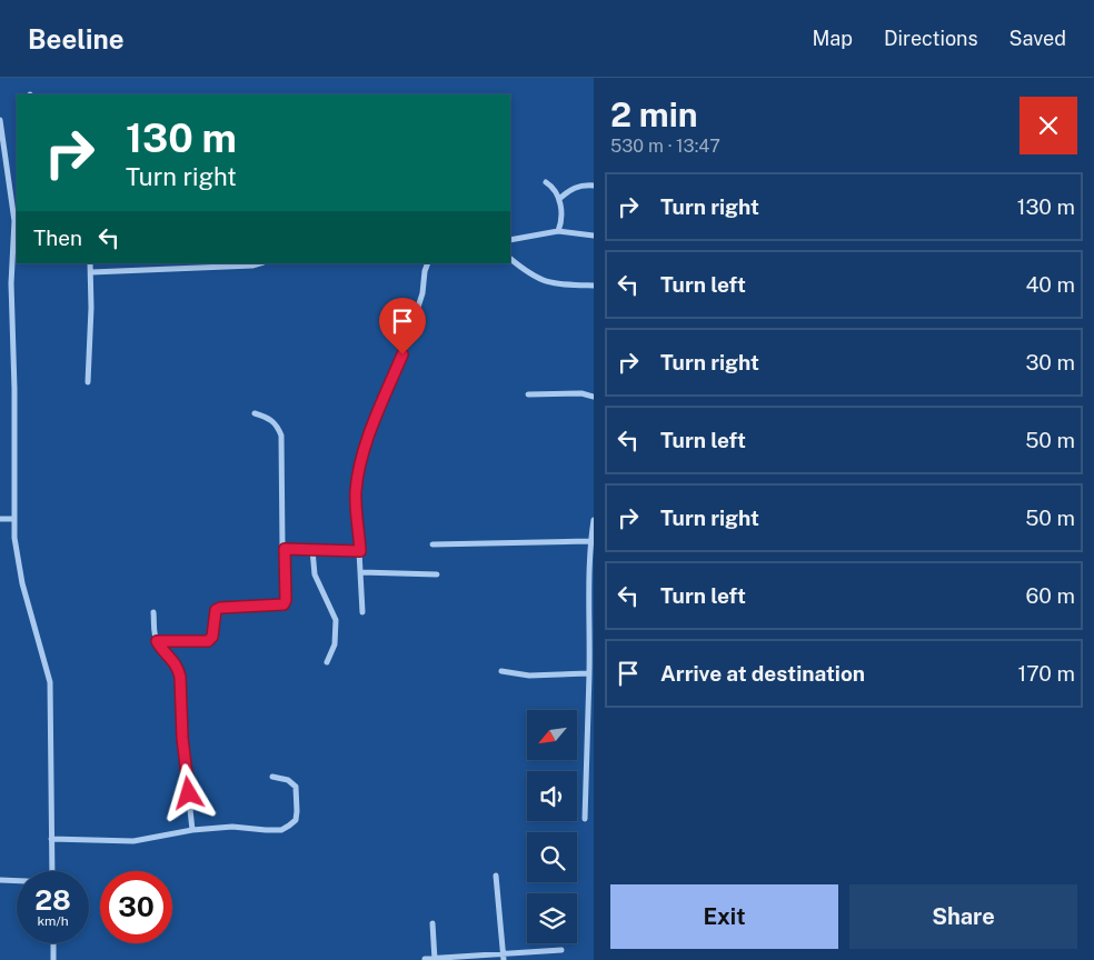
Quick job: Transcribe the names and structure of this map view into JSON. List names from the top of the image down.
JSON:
{
  "north": "bottom left",
  "page": {
    "header": "Beeline",
    "nav": ["Map", "Directions", "Saved"],
    "heading": ["2 min", "530 m · 13:47"],
    "turn": ["130 m", "Turn right"],
    "list": [
      {
        "name": "Turn right",
        "value": "130 m"
      },
      {
        "name": "Turn left",
        "value": "40 m"
      },
      {
        "name": "Turn right",
        "value": "30 m"
      },
      {
        "name": "Turn left",
        "value": "50 m"
      },
      {
        "name": "Turn right",
        "value": "50 m"
      },
      {
        "name": "Turn left",
        "value": "60 m"
      },
      {
        "name": "Arrive at destination",
        "value": "170 m"
      }
    ],
    "then": "Then",
    "speed": "28 km/h",
    "limit": "30",
    "buttons": ["Exit", "Share"]
  }
}
